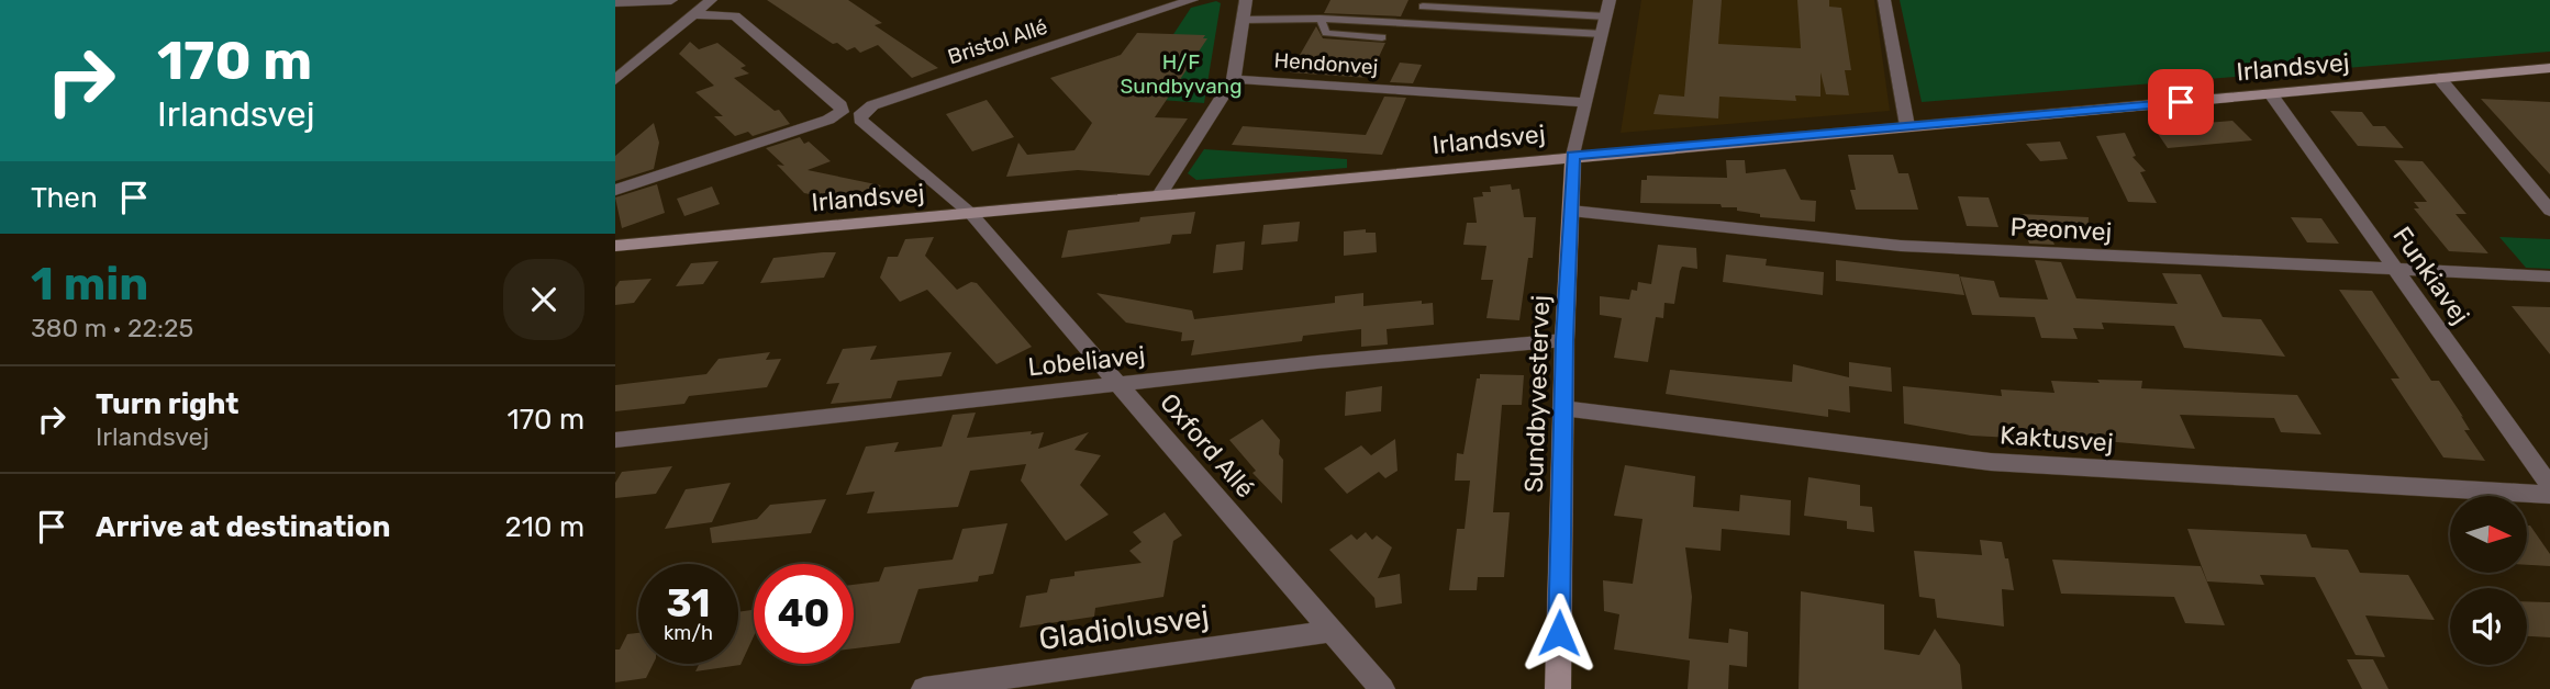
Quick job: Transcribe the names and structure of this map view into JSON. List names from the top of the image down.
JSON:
{
  "streets": {
    "street": [
      "Bristol Allé",
      "Hendonvej",
      "Irlandsvej",
      "Pæonvej",
      "Funkiavej",
      "Lobeliavej",
      "Sundbyvestervej",
      "Kaktusvej",
      "Oxford Allé",
      "Gladiolusvej"
    ]
  },
  "crossings": [
    ["Bristol Allé", "Oxford Allé"],
    ["Hendonvej", "Irlandsvej"],
    ["Hendonvej", "Sundbyvestervej"],
    ["Irlandsvej", "Funkiavej"],
    ["Irlandsvej", "Sundbyvestervej"],
    ["Irlandsvej", "Oxford Allé"],
    ["Pæonvej", "Funkiavej"],
    ["Pæonvej", "Sundbyvestervej"],
    ["Lobeliavej", "Sundbyvestervej"],
    ["Lobeliavej", "Oxford Allé"],
    ["Sundbyvestervej", "Kaktusvej"],
    ["Oxford Allé", "Gladiolusvej"]
  ],
  "parks": ["H/F Sundbyvang"],
  "north": "right",
  "page": {
    "turn": ["170 m", "Irlandsvej"],
    "then": "Then",
    "heading": ["1 min", "380 m · 22:25"],
    "list": [
      {
        "name": "Turn right",
        "note": "Irlandsvej",
        "value": "170 m"
      },
      {
        "name": "Arrive at destination",
        "value": "210 m"
      }
    ],
    "speed": "31 km/h",
    "limit": "40"
  }
}
